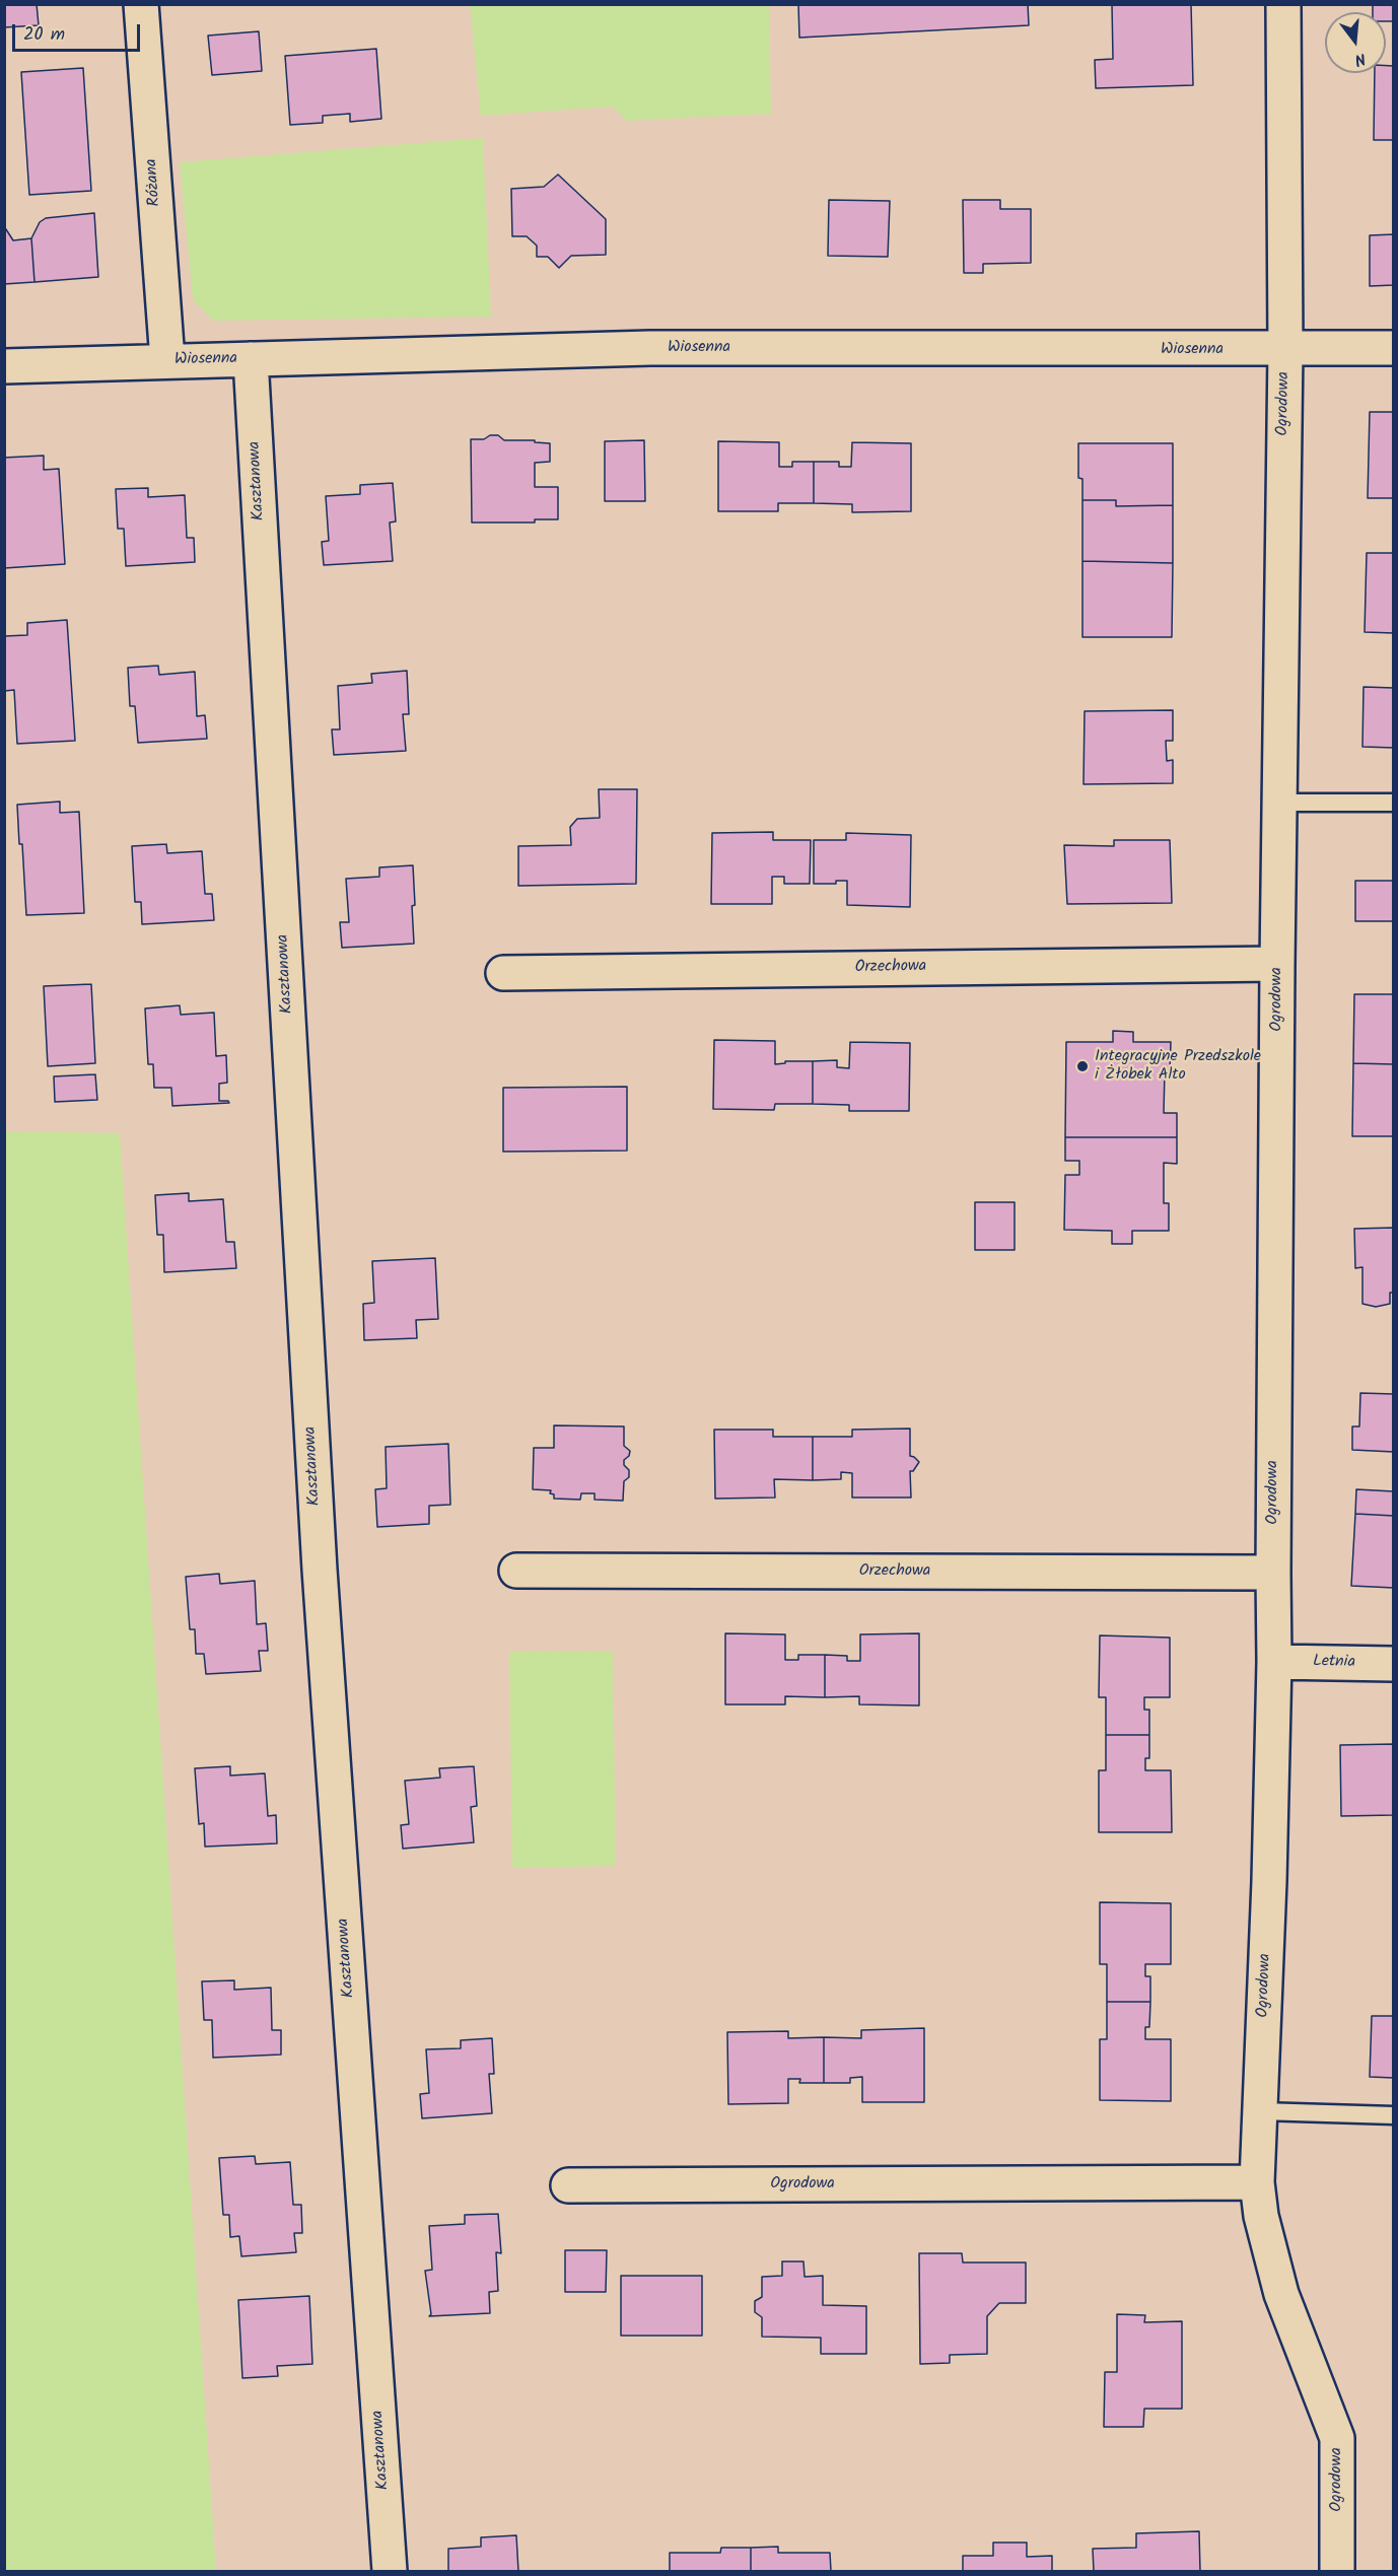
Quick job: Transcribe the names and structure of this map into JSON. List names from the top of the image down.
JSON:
{
  "streets": {
    "street": [
      "Różana",
      "Wiosenna",
      "Ogrodowa",
      "Kasztanowa",
      "Orzechowa",
      "Letnia"
    ]
  },
  "crossings": [
    ["Różana", "Wiosenna"],
    ["Wiosenna", "Ogrodowa"],
    ["Wiosenna", "Kasztanowa"],
    ["Ogrodowa", "Orzechowa"],
    ["Ogrodowa", "Letnia"]
  ],
  "places": ["Integracyjne Przedszkole i Żłobek Alto"],
  "scale_bar": "20 m",
  "north": "bottom"
}
